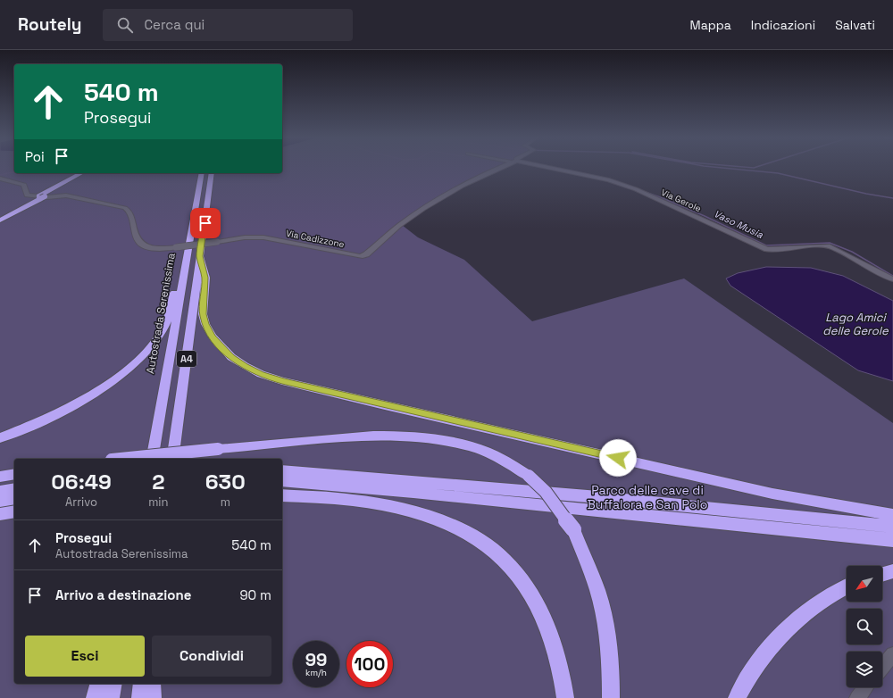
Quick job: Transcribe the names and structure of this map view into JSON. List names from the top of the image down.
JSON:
{
  "streets": {
    "highway": ["Autostrada Serenissima", "A4"],
    "street": ["Via Gerole", "Via Cadizzone"]
  },
  "water": ["Vaso Musia", "Lago Amici delle Gerole"],
  "parks": ["Parco delle cave di Buffalora e San Polo"],
  "north": "bottom left",
  "page": {
    "header": "Routely",
    "search": "Cerca qui",
    "nav": ["Mappa", "Indicazioni", "Salvati"],
    "turn": ["540 m", "Prosegui"],
    "then": "Poi",
    "eta": [
      "06:49",
      "Arrivo",
      "2",
      "min",
      "630",
      "m"
    ],
    "list": [
      {
        "name": "Prosegui",
        "note": "Autostrada Serenissima",
        "value": "540 m"
      },
      {
        "name": "Arrivo a destinazione",
        "value": "90 m"
      }
    ],
    "buttons": ["Esci", "Condividi"],
    "speed": "99 km/h",
    "limit": "100"
  }
}
